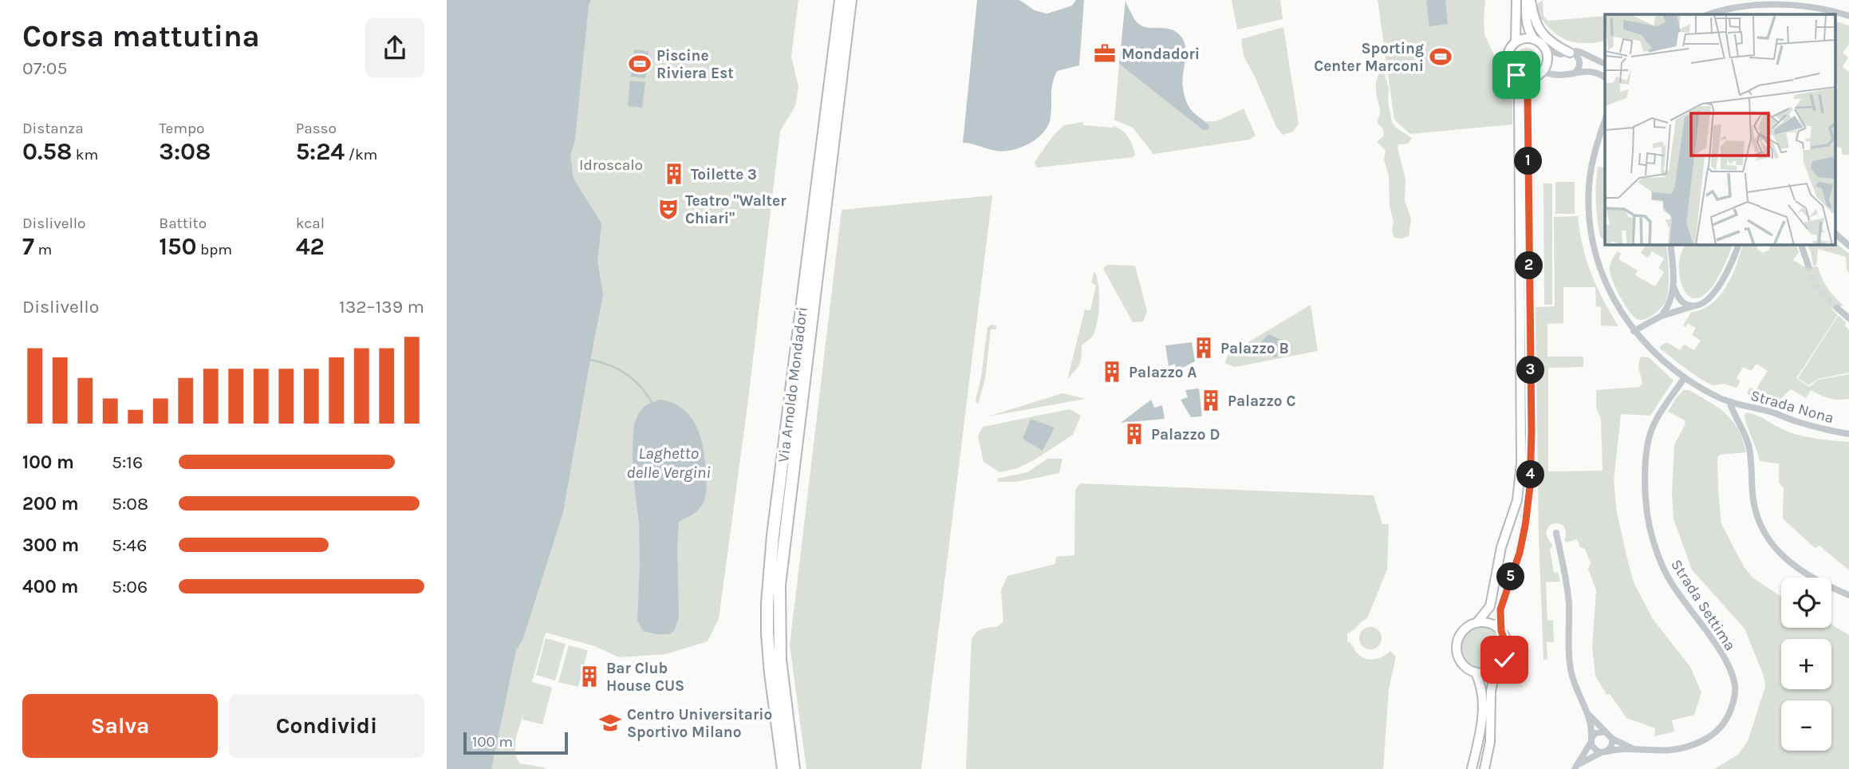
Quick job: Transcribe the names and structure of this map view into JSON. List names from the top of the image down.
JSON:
{
  "streets": {
    "highway": ["Via Arnoldo Mondadori"],
    "street": ["Strada Nona", "Strada Settima"]
  },
  "crossings": [
    ["Strada Nona", "Strada Settima"]
  ],
  "water": ["Laghetto delle Vergini"],
  "parks": ["Idroscalo"],
  "places": {
    "office": ["Mondadori"],
    "sports": ["Sporting Center Marconi", "Piscine Riviera Est"],
    "building": [
      "Toilette 3",
      "Palazzo B",
      "Palazzo A",
      "Palazzo C",
      "Palazzo D",
      "Bar Club House CUS"
    ],
    "theatre": ["Teatro \"Walter Chiari\""],
    "school or university": ["Centro Universitario Sportivo Milano"]
  },
  "scale_bar": "100 m",
  "page": {
    "heading": ["Corsa mattutina", "07:05"],
    "stats": [
      ["Distanza", "0.58 km"],
      ["Tempo", "3:08"],
      ["Passo", "5:24 /km"],
      ["Dislivello", "7 m"],
      ["Battito", "150 bpm"],
      ["kcal", "42"]
    ],
    "pins": [
      "1",
      "2",
      "3",
      "4",
      "5"
    ],
    "chart": ["Dislivello", "132–139 m"],
    "list": [
      {
        "name": "100 m",
        "note": "5:16"
      },
      {
        "name": "200 m",
        "note": "5:08"
      },
      {
        "name": "300 m",
        "note": "5:46"
      },
      {
        "name": "400 m",
        "note": "5:06"
      }
    ],
    "map_buttons": ["+", "−"],
    "buttons": ["Salva", "Condividi"],
    "scale": "100 m"
  }
}
